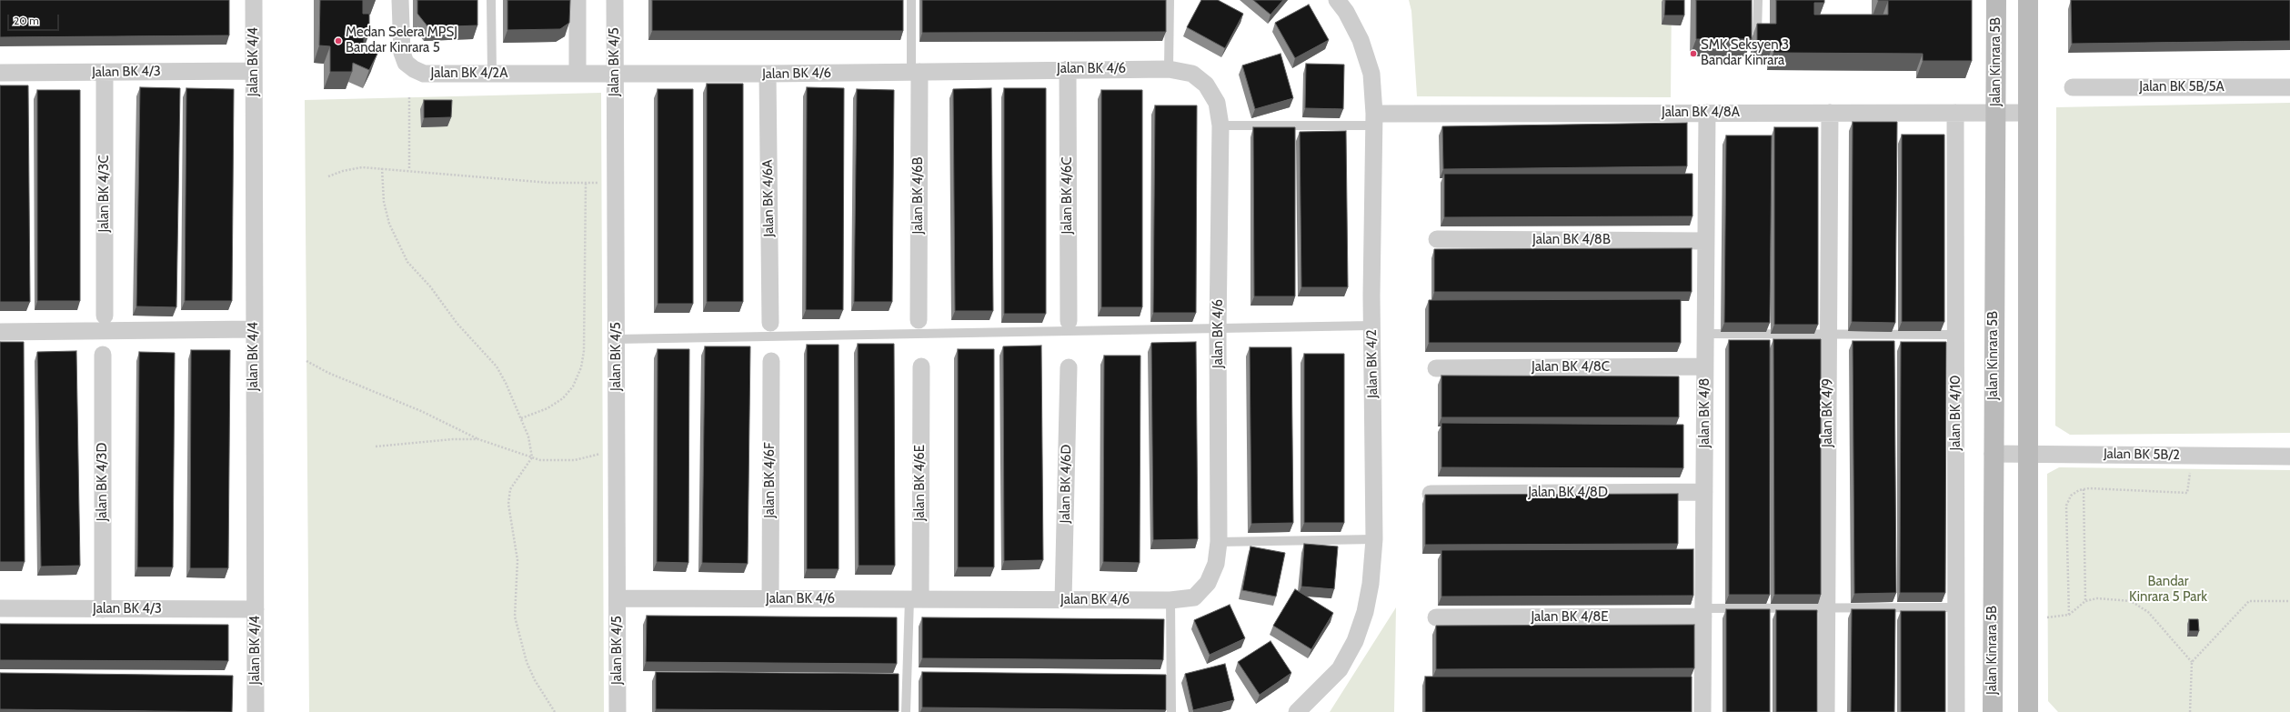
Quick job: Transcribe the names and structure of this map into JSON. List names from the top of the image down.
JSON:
{
  "streets": {
    "street": [
      "Jalan BK 4/4",
      "Jalan BK 4/5",
      "Jalan Kinrara 5B",
      "Jalan BK 4/6",
      "Jalan BK 4/3",
      "Jalan BK 4/2A",
      "Jalan BK 5B/5A",
      "Jalan BK 4/8A",
      "Jalan BK 4/3C",
      "Jalan BK 4/6B",
      "Jalan BK 4/6C",
      "Jalan BK 4/6A",
      "Jalan BK 4/8B",
      "Jalan BK 4/2",
      "Jalan BK 4/8C",
      "Jalan BK 4/8",
      "Jalan BK 4/9",
      "Jalan BK 4/10",
      "Jalan BK 5B/2",
      "Jalan BK 4/6F",
      "Jalan BK 4/3D",
      "Jalan BK 4/6E",
      "Jalan BK 4/6D",
      "Jalan BK 4/8D",
      "Jalan BK 4/8E"
    ]
  },
  "crossings": [
    ["Jalan BK 4/4", "Jalan BK 4/3"],
    ["Jalan BK 4/5", "Jalan BK 4/6"],
    ["Jalan BK 4/5", "Jalan BK 4/2A"],
    ["Jalan Kinrara 5B", "Jalan BK 4/8A"],
    ["Jalan Kinrara 5B", "Jalan BK 5B/2"],
    ["Jalan BK 4/6", "Jalan BK 4/2A"],
    ["Jalan BK 4/6", "Jalan BK 4/6B"],
    ["Jalan BK 4/6", "Jalan BK 4/6C"],
    ["Jalan BK 4/6", "Jalan BK 4/6A"],
    ["Jalan BK 4/6", "Jalan BK 4/6F"],
    ["Jalan BK 4/6", "Jalan BK 4/6E"],
    ["Jalan BK 4/6", "Jalan BK 4/6D"],
    ["Jalan BK 4/3", "Jalan BK 4/3C"],
    ["Jalan BK 4/3", "Jalan BK 4/3D"],
    ["Jalan BK 4/8A", "Jalan BK 4/2"],
    ["Jalan BK 4/8A", "Jalan BK 4/8"],
    ["Jalan BK 4/8A", "Jalan BK 4/9"],
    ["Jalan BK 4/8A", "Jalan BK 4/10"],
    ["Jalan BK 4/8B", "Jalan BK 4/8"],
    ["Jalan BK 4/8C", "Jalan BK 4/8"],
    ["Jalan BK 4/8", "Jalan BK 4/8D"],
    ["Jalan BK 4/8", "Jalan BK 4/8E"]
  ],
  "parks": ["Bandar Kinrara 5 Park"],
  "places": ["Medan Selera MPSJ Bandar Kinrara 5", "SMK Seksyen 3 Bandar Kinrara"],
  "scale_bar": "20 m"
}
